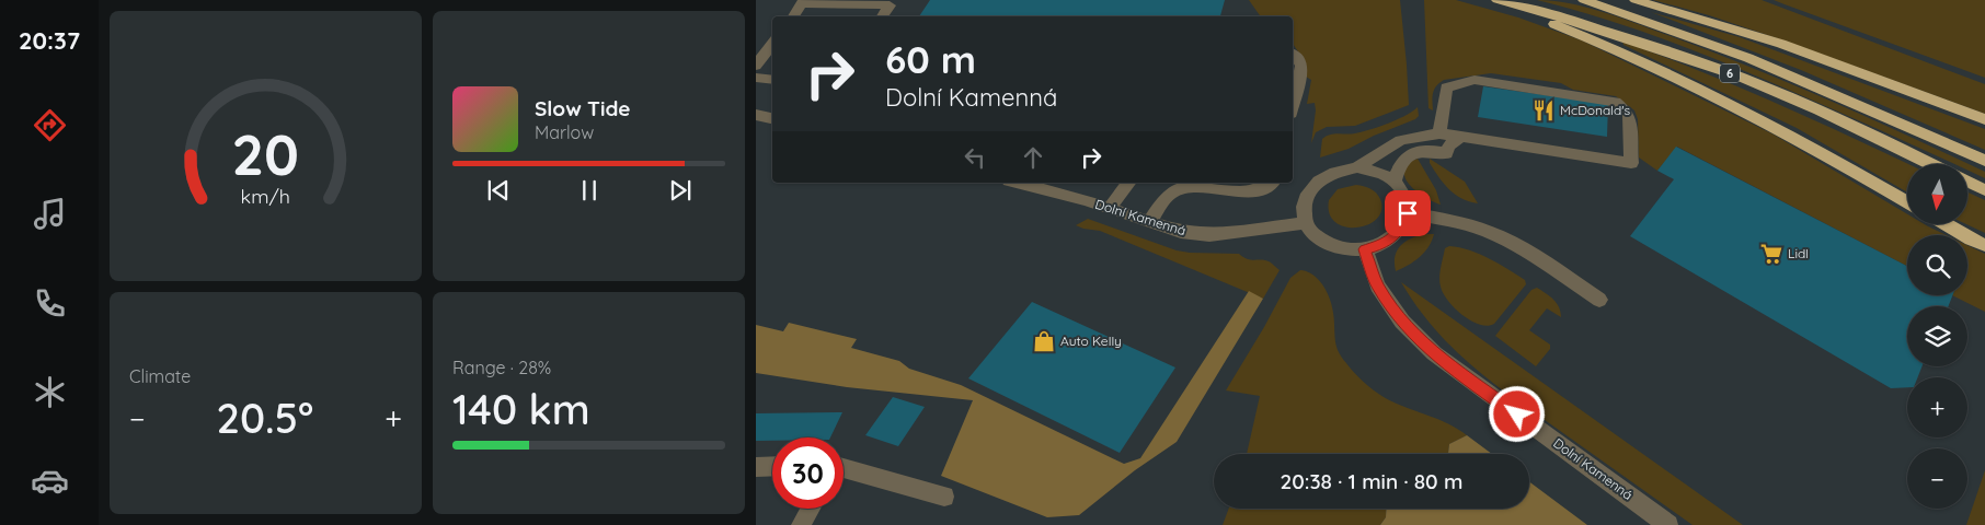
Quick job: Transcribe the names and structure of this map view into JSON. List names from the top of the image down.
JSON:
{
  "streets": {
    "highway": ["6"],
    "street": ["Dolní Kamenná"]
  },
  "places": {
    "restaurant": ["McDonald's"],
    "supermarket": ["Lidl"],
    "shop": ["Auto Kelly"]
  },
  "north": "bottom",
  "page": {
    "tabs": "20:37",
    "turn": ["60 m", "Dolní Kamenná"],
    "song": ["Slow Tide", "Marlow"],
    "map_buttons": ["+", "−"],
    "tile": [
      "Climate",
      ["Range · 28%", "140 km"]
    ],
    "heat": ["−", "20.5°", "+"],
    "limit": "30",
    "trip": "20:38 · 1 min · 80 m",
    "gauge": ["20", "km/h"]
  }
}
